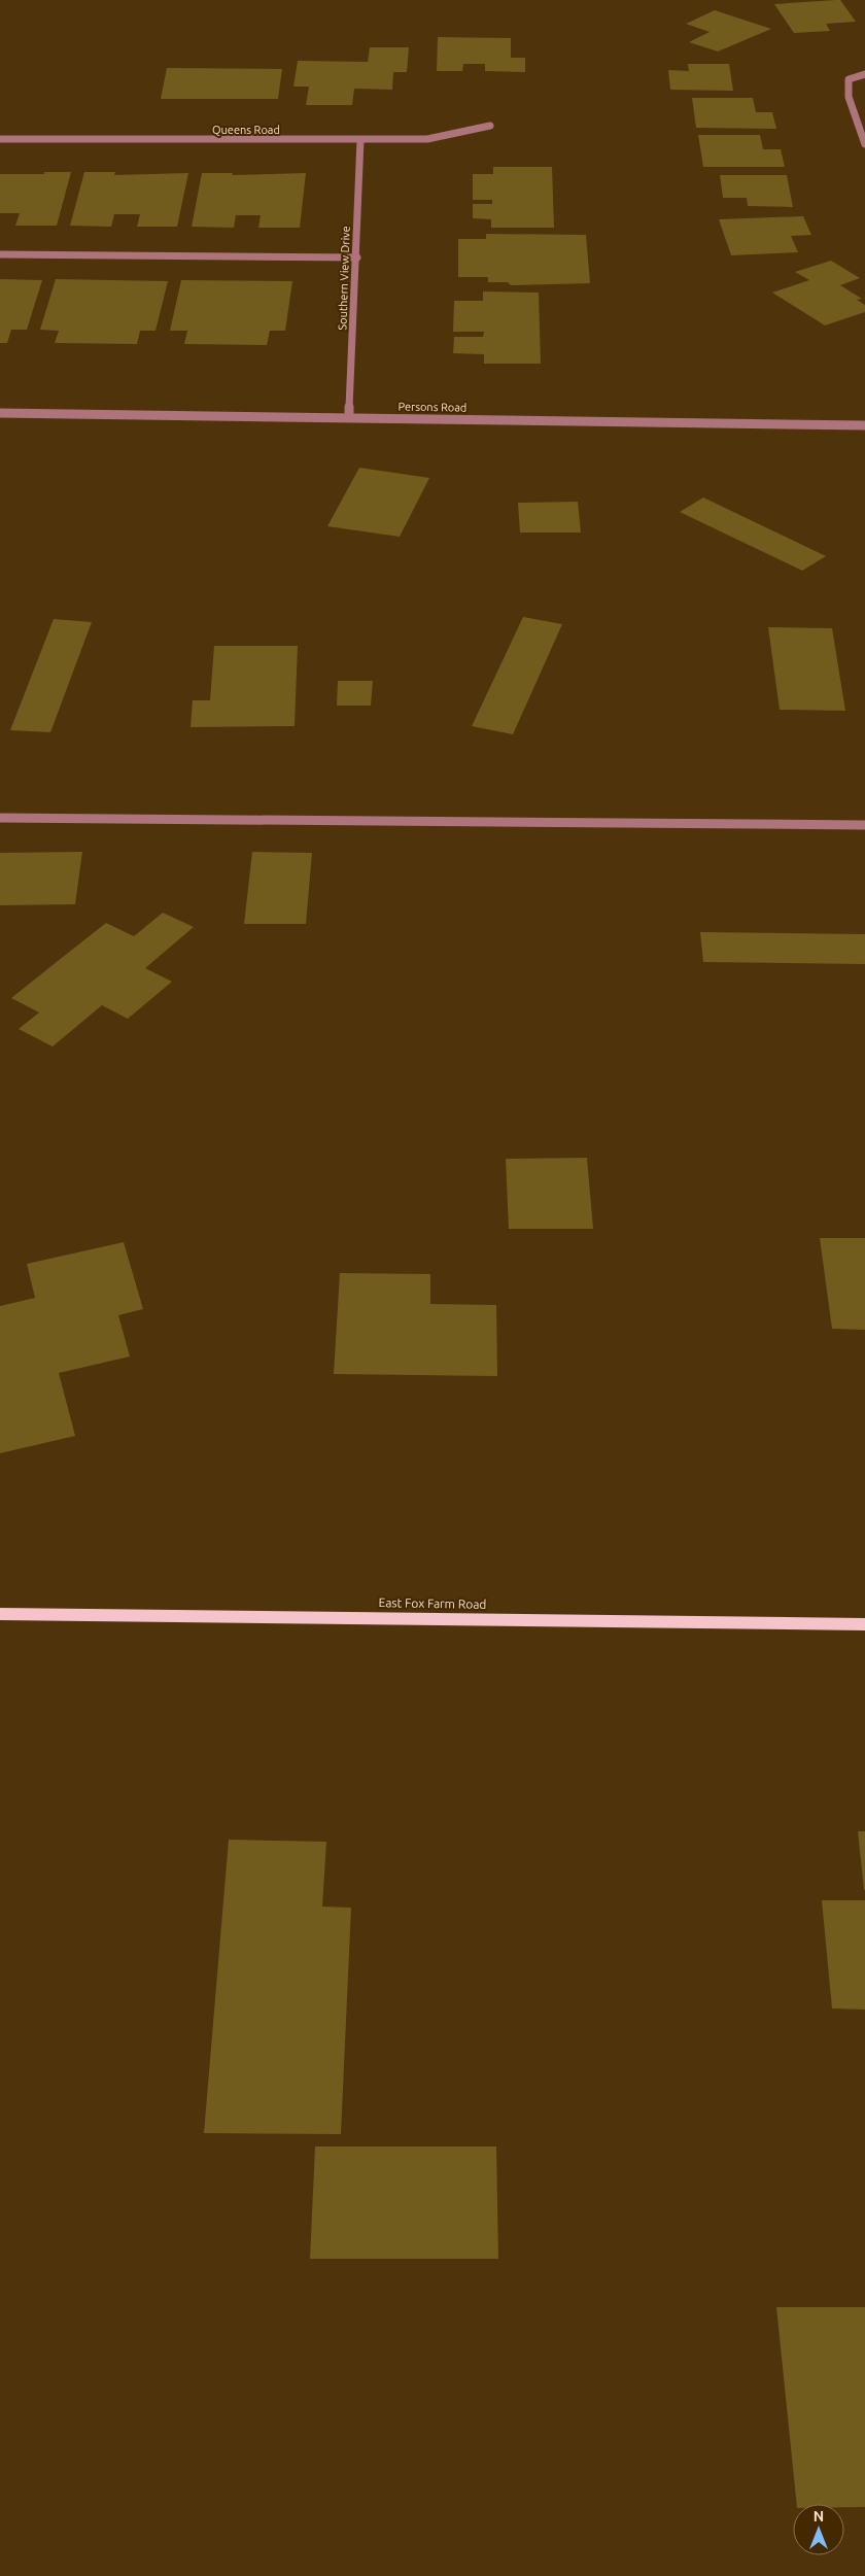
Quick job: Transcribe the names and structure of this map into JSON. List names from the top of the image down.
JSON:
{
  "streets": {
    "main road": ["East Fox Farm Road"],
    "street": ["Queens Road", "Southern View Drive", "Persons Road"]
  },
  "crossings": [
    ["Queens Road", "Southern View Drive"],
    ["Southern View Drive", "Persons Road"]
  ],
  "north": "top"
}
